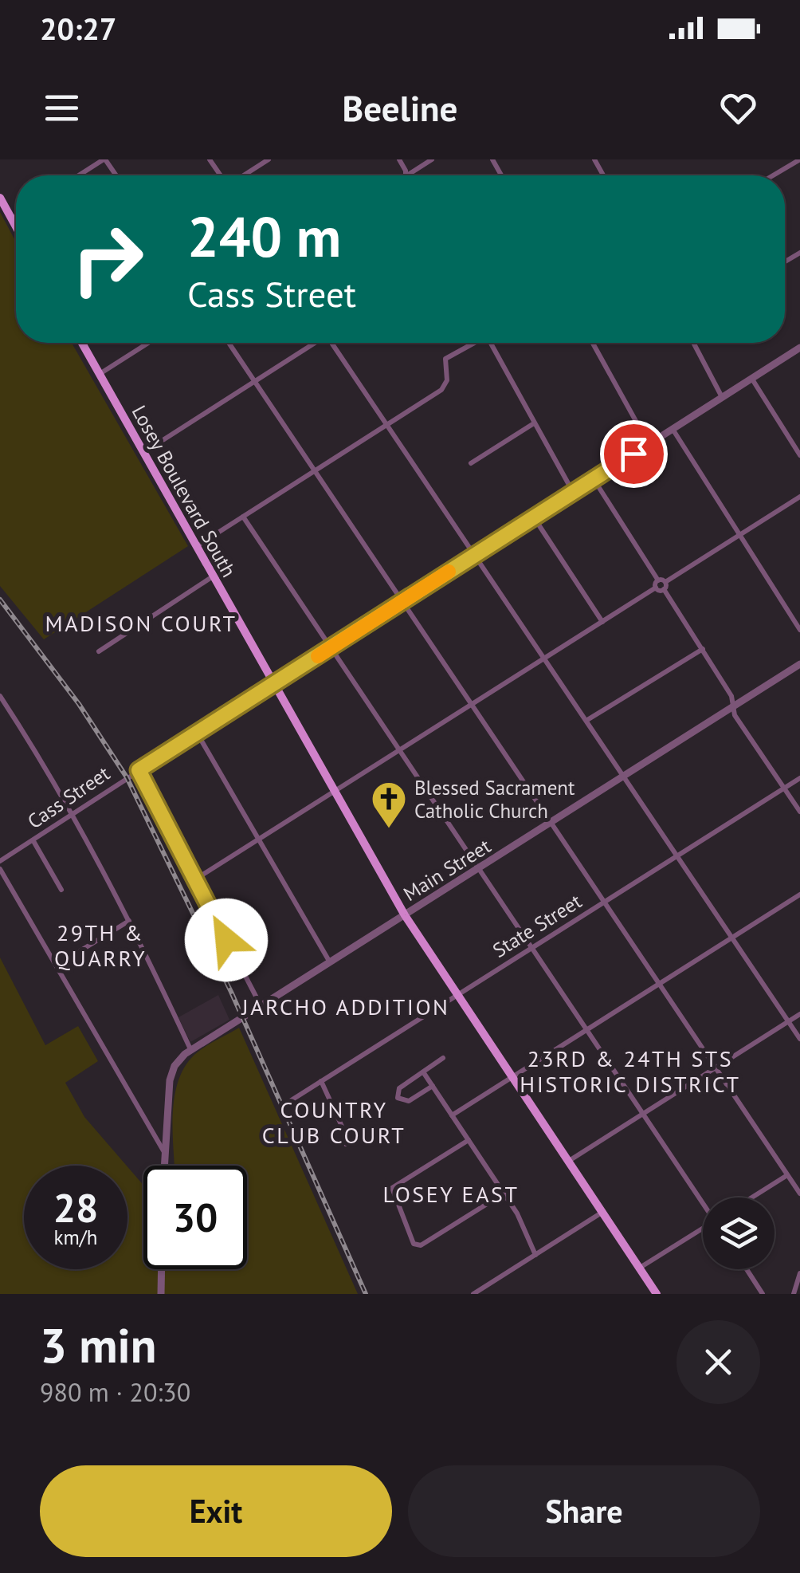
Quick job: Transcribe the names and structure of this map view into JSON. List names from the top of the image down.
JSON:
{
  "streets": {
    "main road": ["Losey Boulevard South"],
    "street": ["Cass Street", "Main Street", "State Street"]
  },
  "crossings": [
    ["Losey Boulevard South", "Cass Street"],
    ["Losey Boulevard South", "Main Street"],
    ["Losey Boulevard South", "State Street"]
  ],
  "districts": [
    "MADISON COURT",
    "29TH & QUARRY",
    "JARCHO ADDITION",
    "23RD & 24TH STS HISTORIC DISTRICT",
    "COUNTRY CLUB COURT",
    "LOSEY EAST"
  ],
  "places": {
    "church": ["Blessed Sacrament Catholic Church"]
  },
  "page": {
    "status": "20:27",
    "header": "Beeline",
    "turn": ["240 m", "Cass Street"],
    "speed": "28 km/h",
    "limit": "30",
    "heading": ["3 min", "980 m · 20:30"],
    "buttons": ["Exit", "Share"]
  }
}
